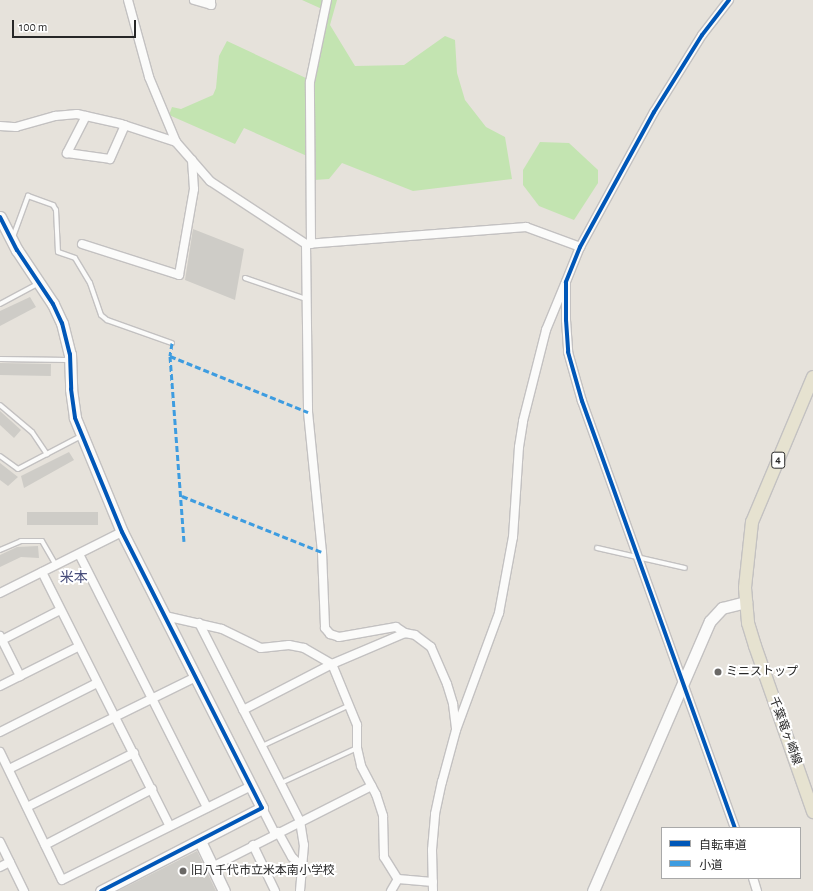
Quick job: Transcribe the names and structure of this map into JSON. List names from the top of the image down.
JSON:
{
  "streets": {
    "main road": ["4", "千葉竜ヶ崎線"]
  },
  "districts": ["米本"],
  "places": ["ミニストップ", "旧八千代市立米本南小学校"],
  "legend": ["自転車道", "小道"],
  "scale_bar": "100 m"
}
